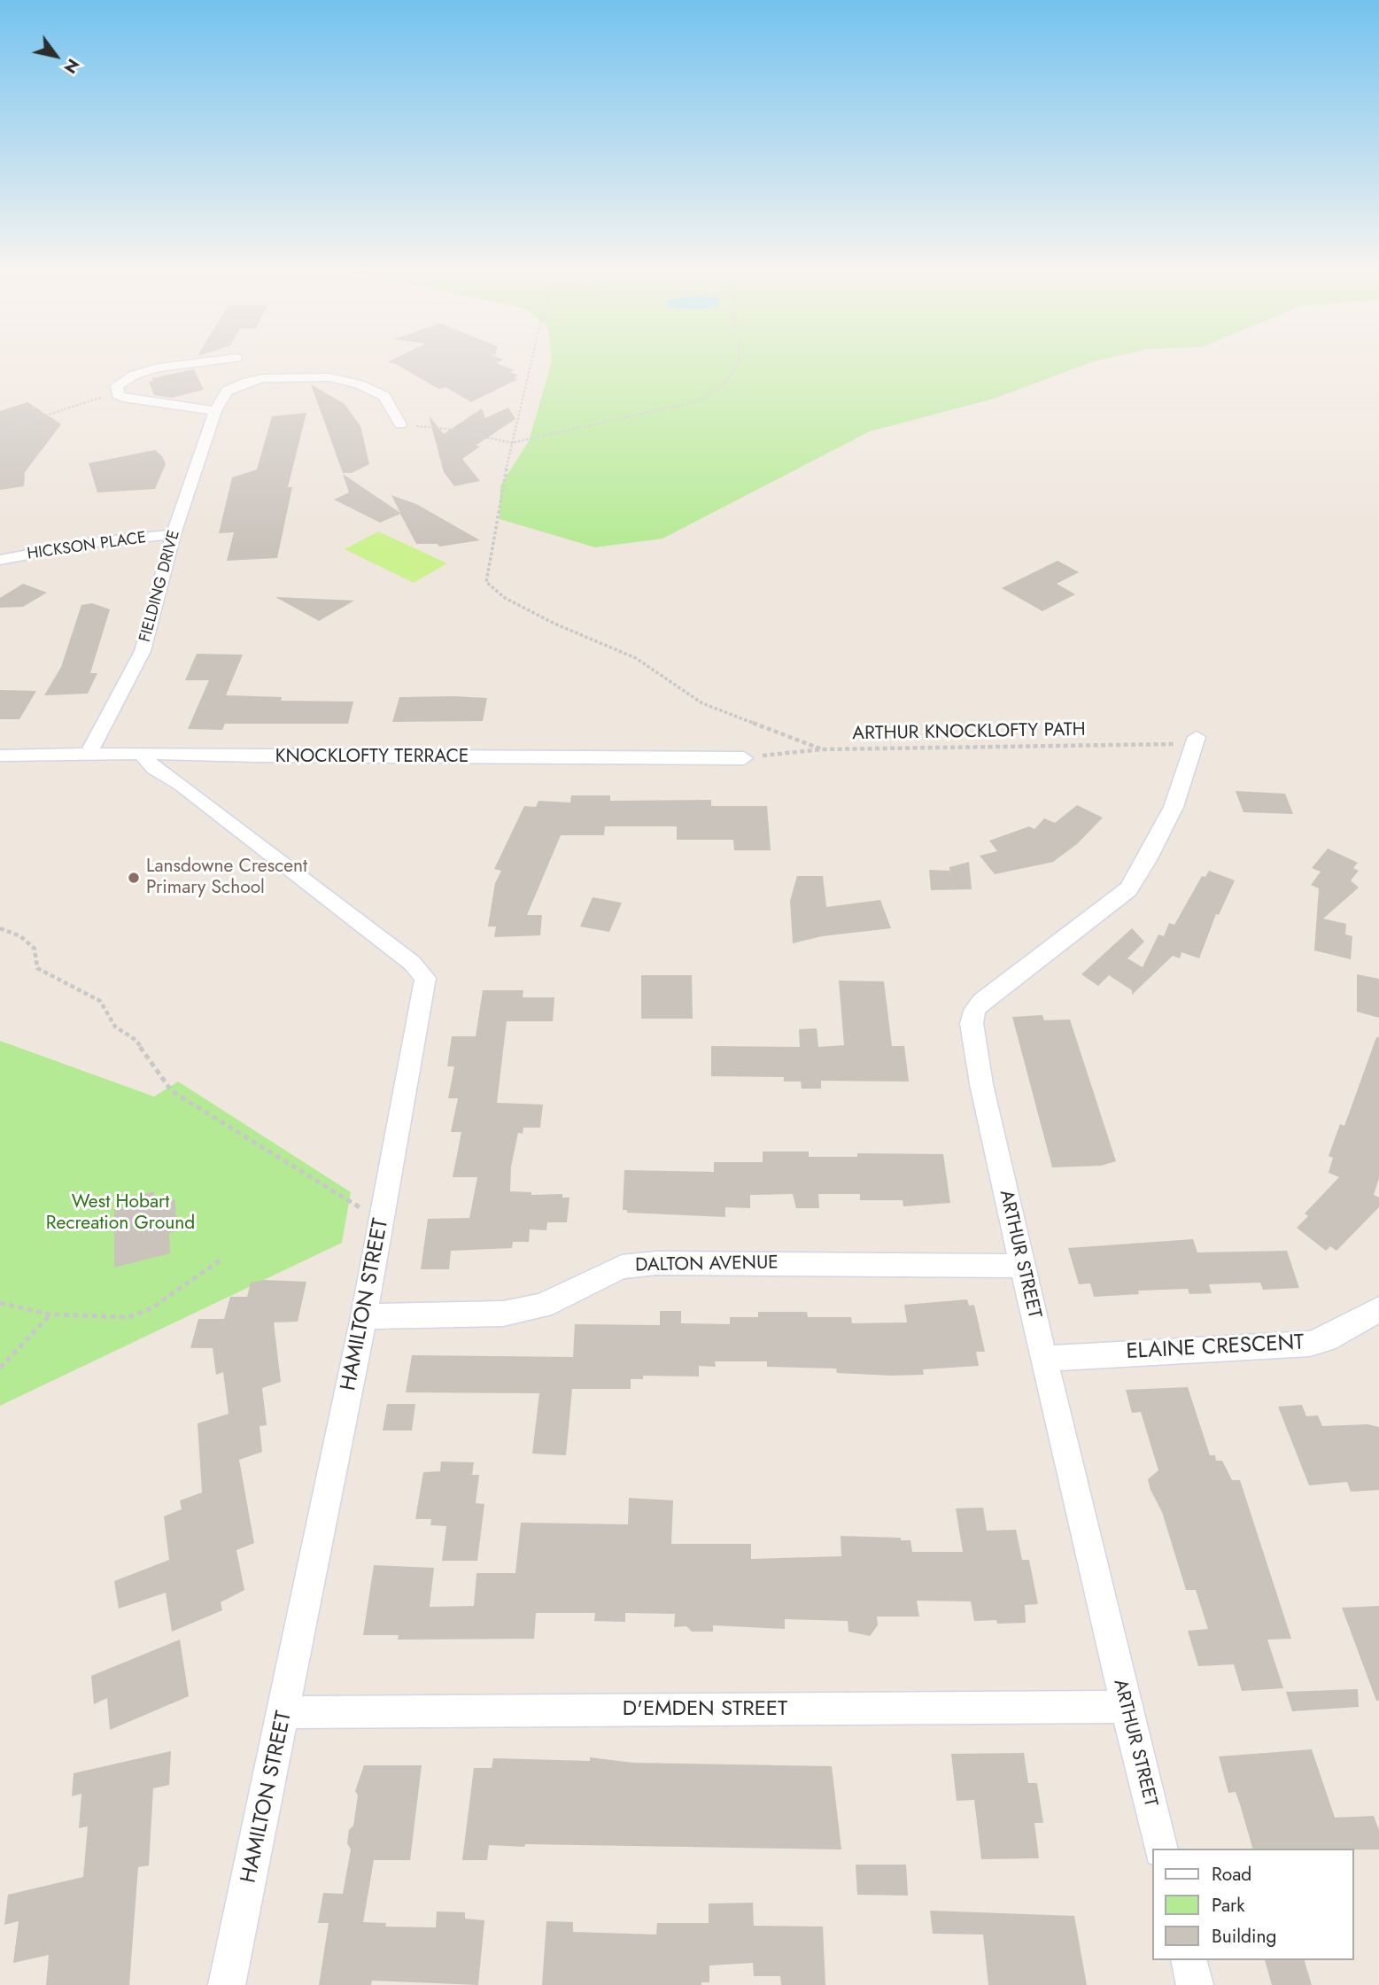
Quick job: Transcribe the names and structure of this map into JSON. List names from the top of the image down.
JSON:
{
  "streets": {
    "street": [
      "HICKSON PLACE",
      "FIELDING DRIVE",
      "KNOCKLOFTY TERRACE",
      "ARTHUR STREET",
      "DALTON AVENUE",
      "HAMILTON STREET",
      "ELAINE CRESCENT",
      "D'EMDEN STREET"
    ],
    "path": ["ARTHUR KNOCKLOFTY PATH"]
  },
  "crossings": [
    ["HICKSON PLACE", "FIELDING DRIVE"],
    ["FIELDING DRIVE", "KNOCKLOFTY TERRACE"],
    ["ARTHUR KNOCKLOFTY PATH", "KNOCKLOFTY TERRACE"],
    ["ARTHUR KNOCKLOFTY PATH", "ARTHUR STREET"],
    ["KNOCKLOFTY TERRACE", "HAMILTON STREET"],
    ["ARTHUR STREET", "DALTON AVENUE"],
    ["ARTHUR STREET", "ELAINE CRESCENT"],
    ["ARTHUR STREET", "D'EMDEN STREET"],
    ["DALTON AVENUE", "HAMILTON STREET"],
    ["HAMILTON STREET", "D'EMDEN STREET"]
  ],
  "parks": ["West Hobart Recreation Ground"],
  "places": ["Lansdowne Crescent Primary School"],
  "legend": ["Road", "Park", "Building"],
  "north": "bottom right"
}
